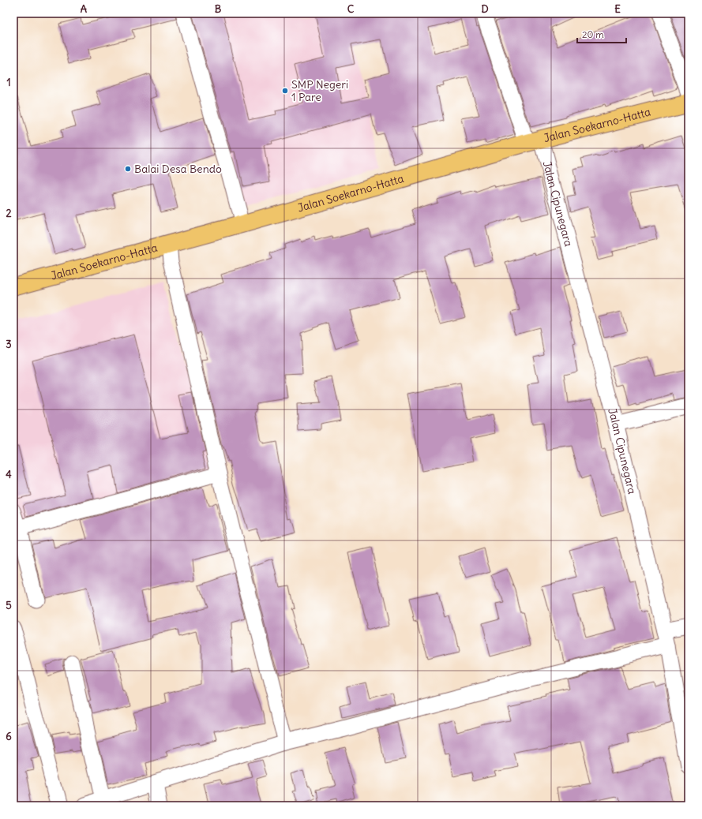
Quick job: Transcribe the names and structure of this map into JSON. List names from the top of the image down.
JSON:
{
  "streets": {
    "main road": ["Jalan Soekarno-Hatta"],
    "street": ["Jalan Cipunegara"]
  },
  "crossings": [
    ["Jalan Soekarno-Hatta", "Jalan Cipunegara"]
  ],
  "places": ["SMP Negeri 1 Pare", "Balai Desa Bendo"],
  "scale_bar": "20 m",
  "grid": {
    "columns": [
      "A",
      "B",
      "C",
      "D",
      "E"
    ],
    "rows": [
      "1",
      "2",
      "3",
      "4",
      "5",
      "6"
    ]
  }
}
